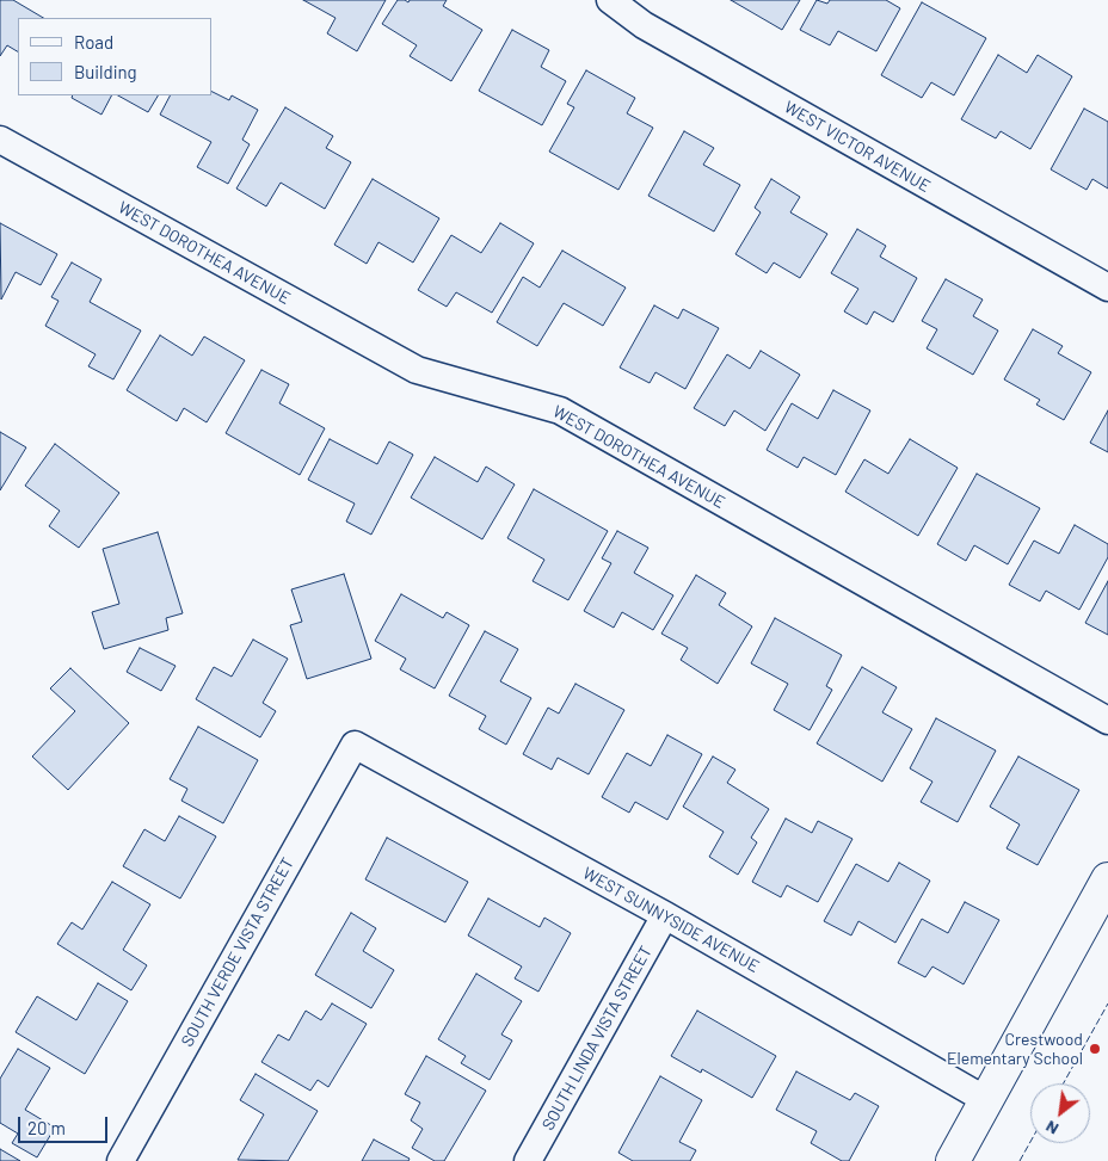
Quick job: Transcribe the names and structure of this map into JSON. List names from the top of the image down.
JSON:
{
  "streets": {
    "street": [
      "WEST VICTOR AVENUE",
      "WEST DOROTHEA AVENUE",
      "WEST SUNNYSIDE AVENUE",
      "SOUTH VERDE VISTA STREET",
      "SOUTH LINDA VISTA STREET"
    ]
  },
  "crossings": [
    ["WEST SUNNYSIDE AVENUE", "SOUTH VERDE VISTA STREET"],
    ["WEST SUNNYSIDE AVENUE", "SOUTH LINDA VISTA STREET"]
  ],
  "places": ["Crestwood Elementary School"],
  "legend": ["Road", "Building"],
  "scale_bar": "20 m",
  "north": "bottom left"
}
